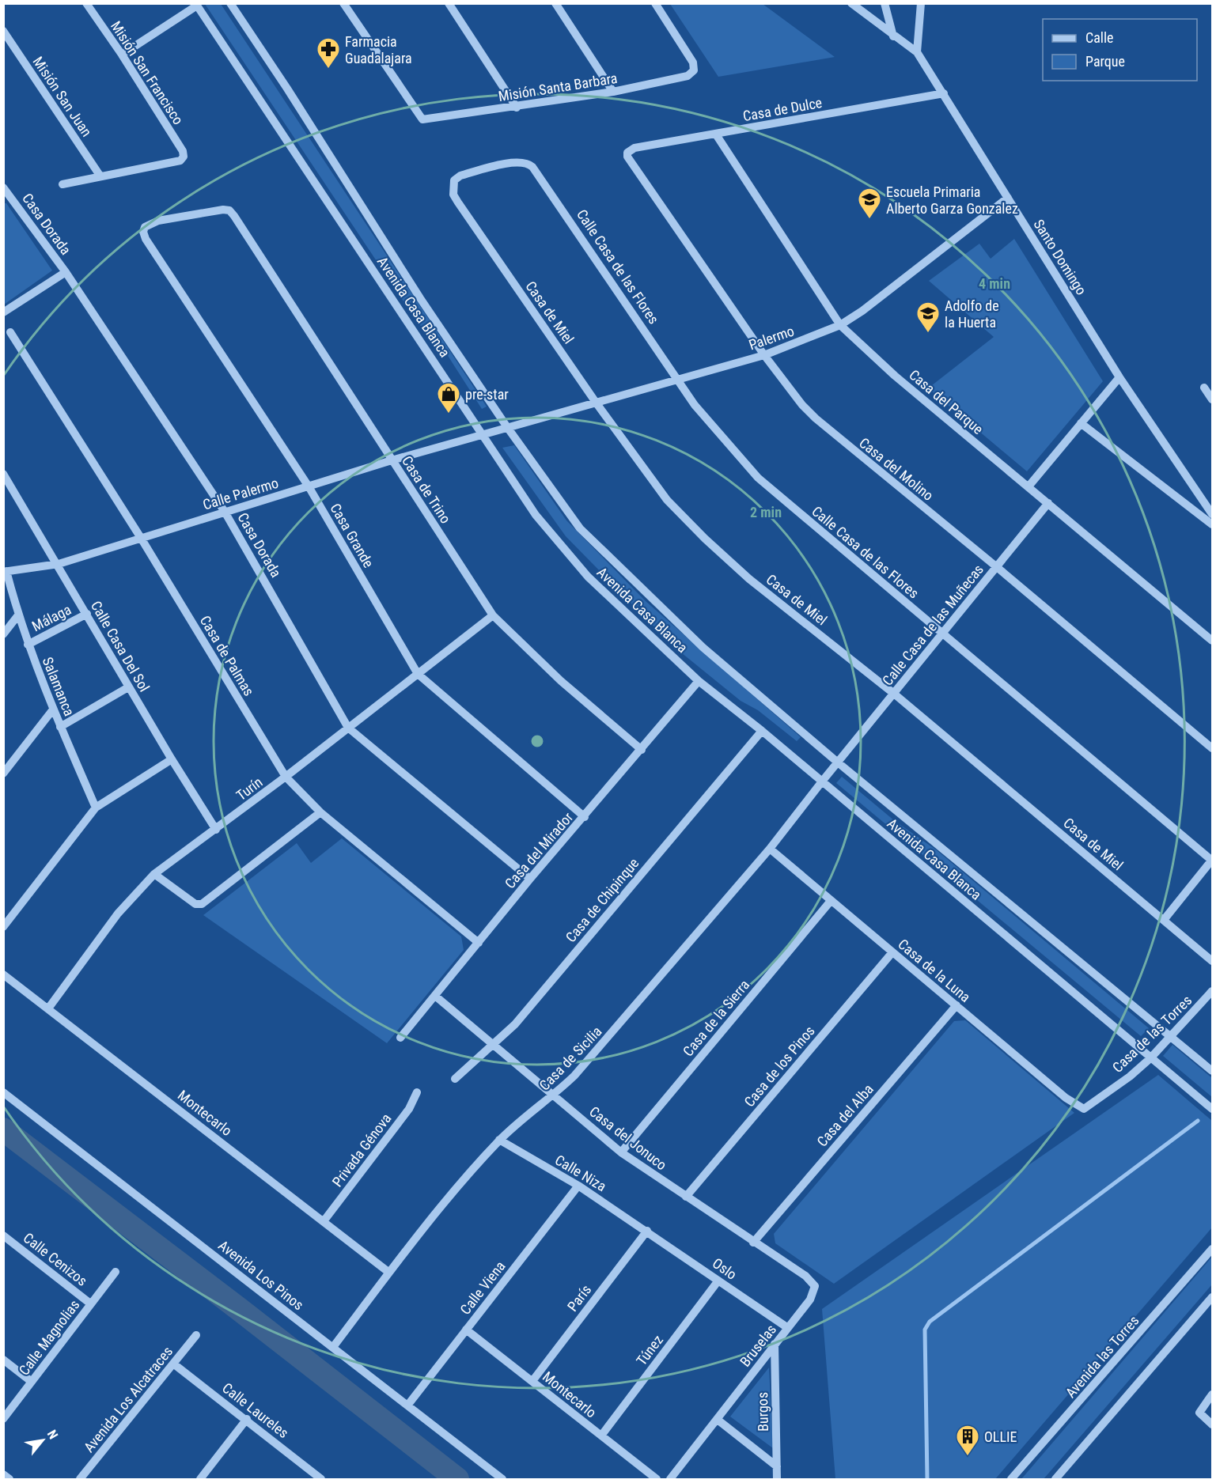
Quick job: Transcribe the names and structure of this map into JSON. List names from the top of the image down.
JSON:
{
  "streets": {
    "street": [
      "Misión San Francisco",
      "Misión Santa Barbara",
      "Misión San Juan",
      "Casa de Dulce",
      "Casa Dorada",
      "Santo Domingo",
      "Calle Casa de las Flores",
      "Avenida Casa Blanca",
      "Casa de Miel",
      "Palermo",
      "Casa del Parque",
      "Casa del Molino",
      "Casa de Trino",
      "Calle Palermo",
      "Casa Grande",
      "Málaga",
      "Calle Casa de las Muñecas",
      "Calle Casa Del Sol",
      "Casa de Palmas",
      "Salamanca",
      "Turín",
      "Casa del Mirador",
      "Casa de Chipinque",
      "Casa de la Luna",
      "Casa de la Sierra",
      "Casa de las Torres",
      "Casa de Sicilia",
      "Casa de los Pinos",
      "Montecarlo",
      "Casa del Alba",
      "Casa del Jonuco",
      "Privada Génova",
      "Calle Niza",
      "Calle Cenizos",
      "Oslo",
      "Avenida Los Pinos",
      "Calle Viena",
      "París",
      "Calle Magnolias",
      "Bruselas",
      "Túnez",
      "Avenida las Torres",
      "Avenida Los Alcatraces",
      "Calle Laureles",
      "Burgos"
    ]
  },
  "crossings": [
    ["Misión San Francisco", "Misión San Juan"],
    ["Casa de Dulce", "Santo Domingo"],
    ["Casa de Dulce", "Casa del Parque"],
    ["Casa de Dulce", "Casa del Molino"],
    ["Casa Dorada", "Calle Palermo"],
    ["Casa Dorada", "Turín"],
    ["Casa Dorada", "Casa del Mirador"],
    ["Santo Domingo", "Palermo"],
    ["Calle Casa de las Flores", "Casa de Miel"],
    ["Calle Casa de las Flores", "Palermo"],
    ["Calle Casa de las Flores", "Calle Casa de las Muñecas"],
    ["Avenida Casa Blanca", "Palermo"],
    ["Avenida Casa Blanca", "Calle Palermo"],
    ["Avenida Casa Blanca", "Calle Casa de las Muñecas"],
    ["Avenida Casa Blanca", "Casa del Mirador"],
    ["Avenida Casa Blanca", "Casa de Chipinque"],
    ["Avenida Casa Blanca", "Casa de las Torres"],
    ["Avenida Casa Blanca", "Casa de Sicilia"],
    ["Casa de Miel", "Palermo"],
    ["Casa de Miel", "Calle Casa de las Muñecas"],
    ["Palermo", "Casa del Parque"],
    ["Palermo", "Casa del Molino"],
    ["Palermo", "Calle Palermo"],
    ["Casa del Parque", "Calle Casa de las Muñecas"],
    ["Casa del Molino", "Calle Casa de las Muñecas"],
    ["Casa de Trino", "Calle Palermo"],
    ["Casa de Trino", "Casa Grande"],
    ["Casa de Trino", "Turín"],
    ["Casa de Trino", "Casa del Mirador"],
    ["Calle Palermo", "Casa Grande"],
    ["Calle Palermo", "Calle Casa Del Sol"],
    ["Calle Palermo", "Casa de Palmas"],
    ["Calle Palermo", "Salamanca"],
    ["Casa Grande", "Turín"],
    ["Casa Grande", "Casa del Mirador"],
    ["Málaga", "Calle Casa Del Sol"],
    ["Málaga", "Salamanca"],
    ["Calle Casa de las Muñecas", "Casa de Sicilia"],
    ["Calle Casa Del Sol", "Turín"],
    ["Casa de Palmas", "Turín"],
    ["Casa de Palmas", "Casa del Mirador"],
    ["Turín", "Montecarlo"],
    ["Casa del Mirador", "Casa del Jonuco"],
    ["Casa de Chipinque", "Casa del Jonuco"],
    ["Casa de la Luna", "Casa de la Sierra"],
    ["Casa de la Luna", "Casa de las Torres"],
    ["Casa de la Luna", "Casa de Sicilia"],
    ["Casa de la Luna", "Casa de los Pinos"],
    ["Casa de la Luna", "Casa del Alba"],
    ["Casa de la Sierra", "Casa del Jonuco"],
    ["Casa de Sicilia", "Montecarlo"],
    ["Casa de Sicilia", "Casa del Jonuco"],
    ["Casa de Sicilia", "Calle Niza"],
    ["Casa de Sicilia", "Avenida Los Pinos"],
    ["Casa de los Pinos", "Casa del Jonuco"],
    ["Montecarlo", "Privada Génova"],
    ["Montecarlo", "Calle Viena"],
    ["Montecarlo", "París"],
    ["Montecarlo", "Túnez"],
    ["Casa del Alba", "Casa del Jonuco"],
    ["Casa del Jonuco", "Bruselas"],
    ["Calle Niza", "Oslo"],
    ["Calle Niza", "Calle Viena"],
    ["Calle Niza", "París"],
    ["Calle Cenizos", "Calle Magnolias"],
    ["Oslo", "París"],
    ["Oslo", "Bruselas"],
    ["Oslo", "Túnez"],
    ["Avenida Los Pinos", "Calle Viena"],
    ["Bruselas", "Burgos"],
    ["Avenida Los Alcatraces", "Calle Laureles"]
  ],
  "places": {
    "pharmacy": ["Farmacia Guadalajara"],
    "school or university": ["Escuela Primaria Alberto Garza Gonzalez", "Adolfo de la Huerta"],
    "shop": ["pre-star"],
    "building": ["OLLIE"]
  },
  "legend": ["Calle", "Parque"],
  "north": "top right",
  "rings": ["4 min", "2 min"]
}
